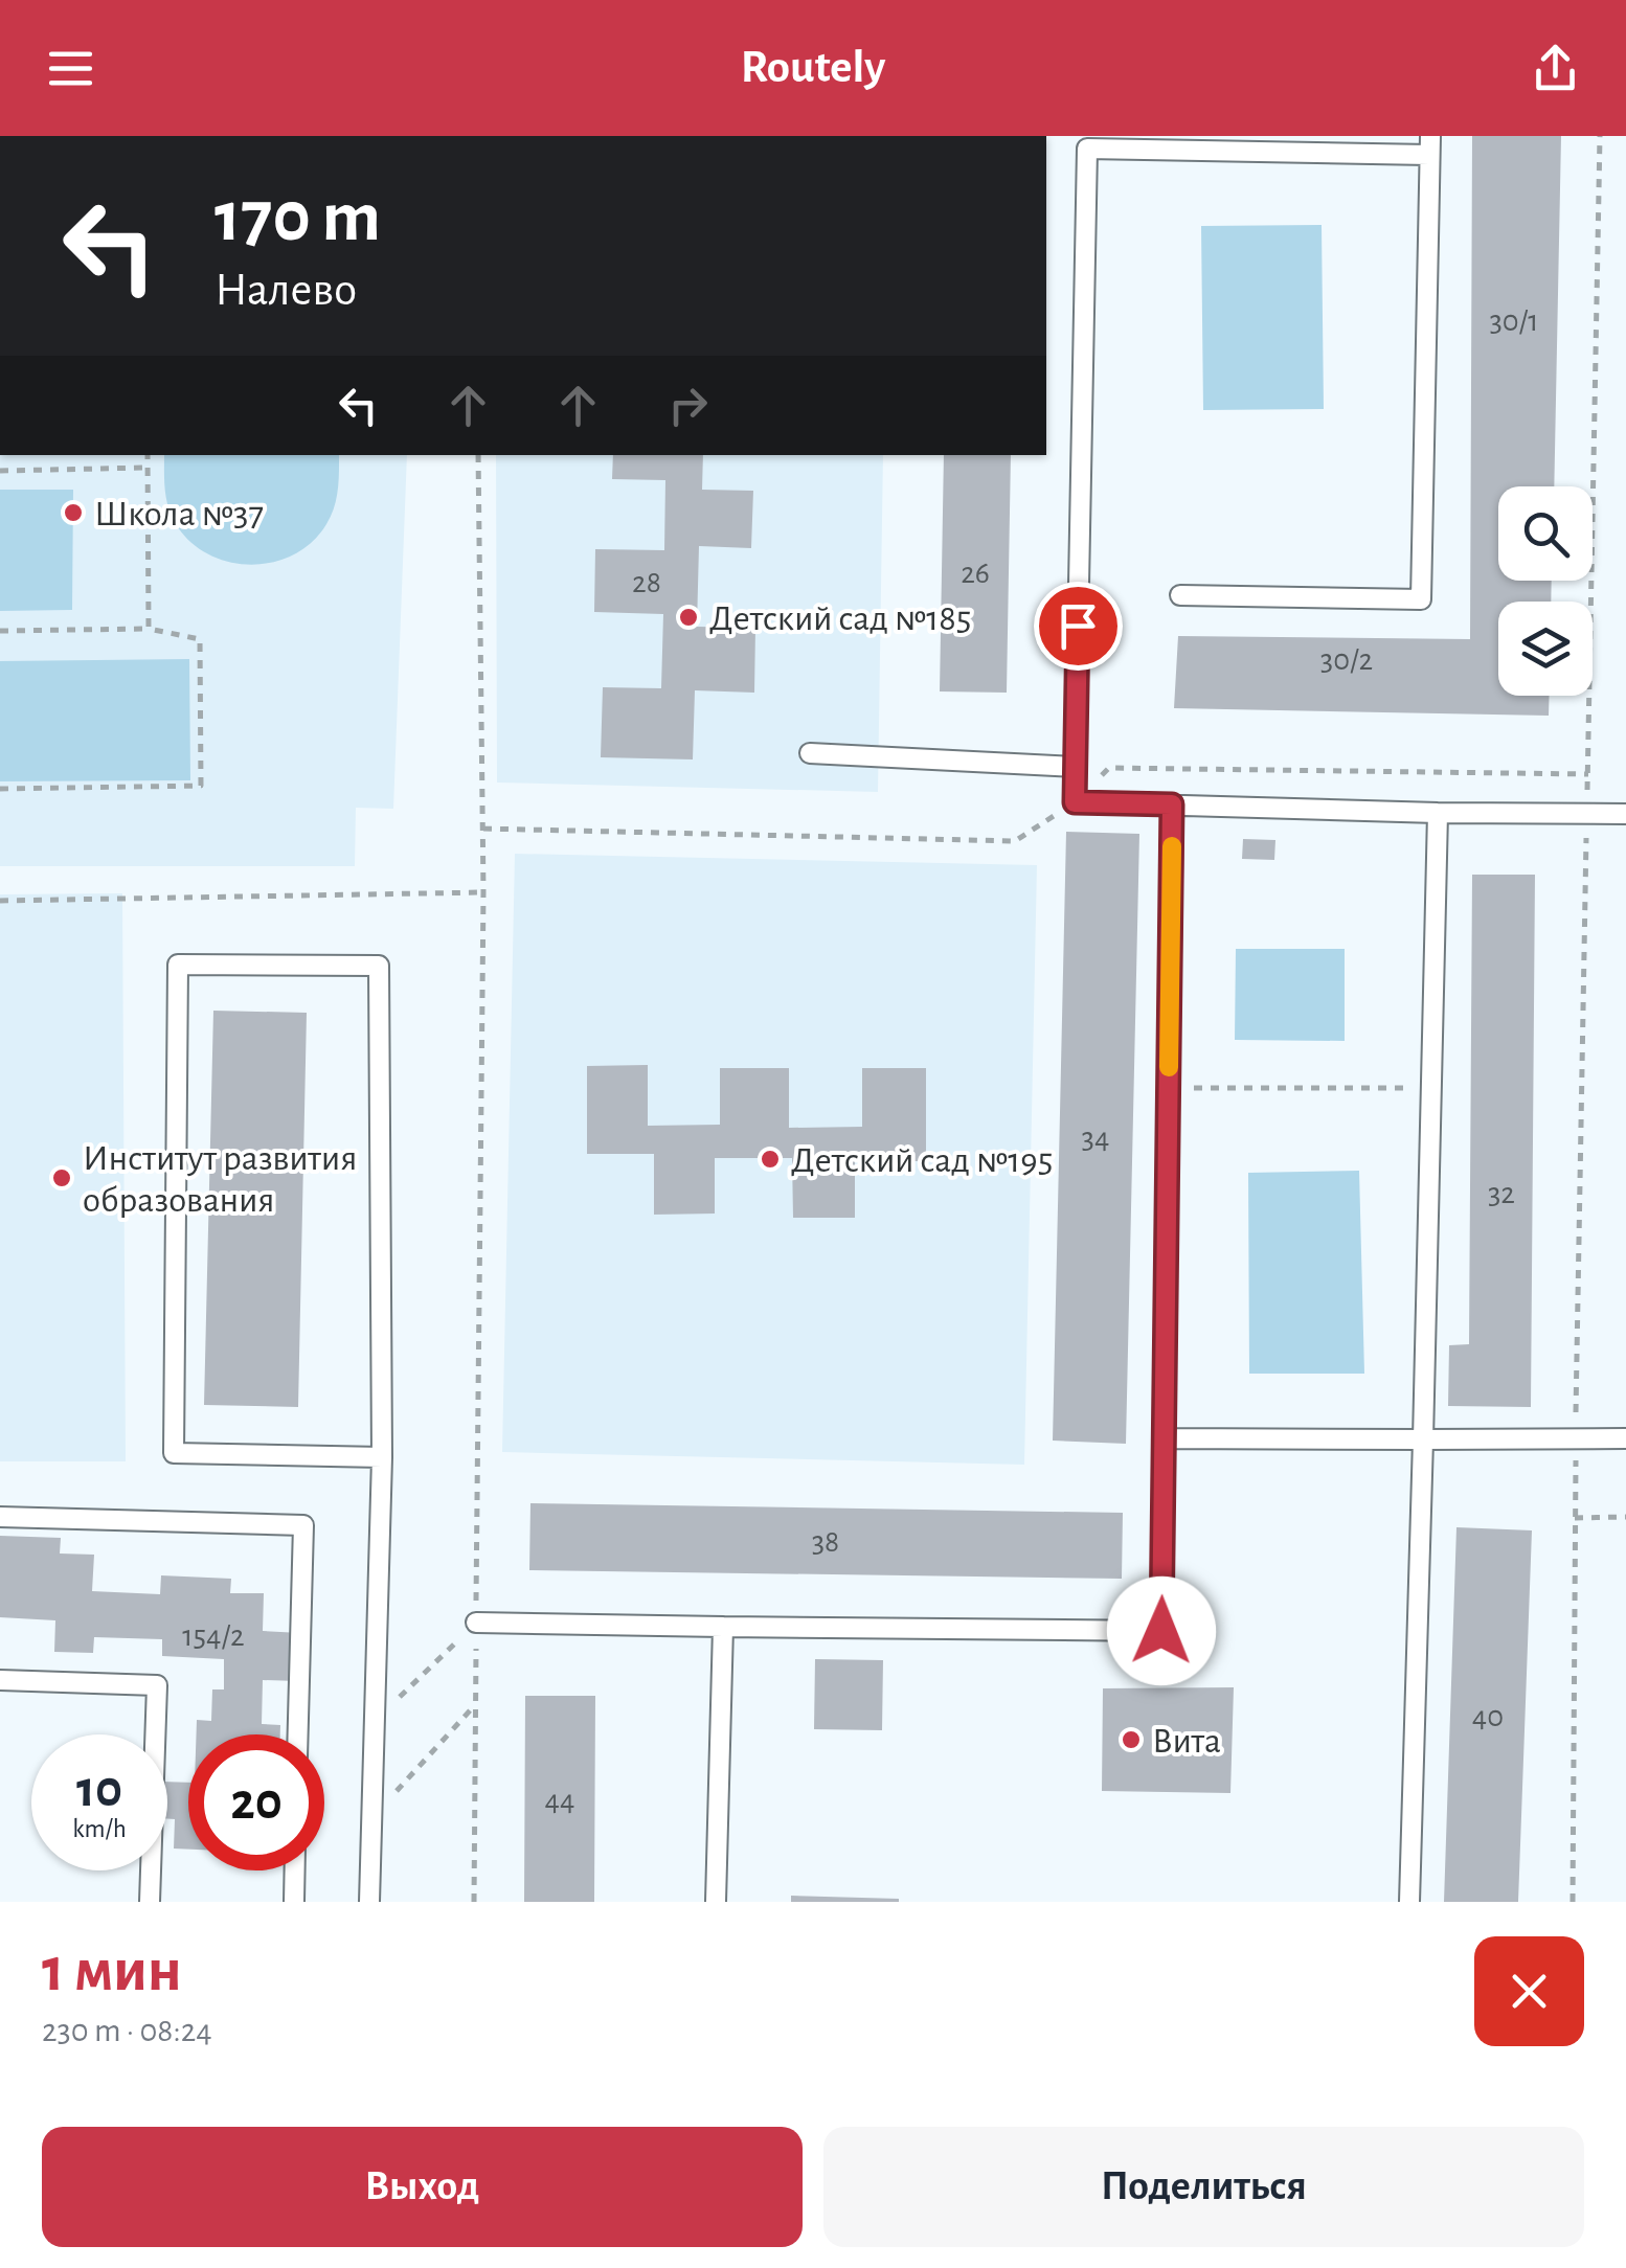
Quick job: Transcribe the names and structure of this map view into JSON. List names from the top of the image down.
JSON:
{
  "places": [
    "Школа №37",
    "Детский сад №185",
    "Детский сад №195",
    "Институт развития образования",
    "Вита"
  ],
  "house_numbers": [
    "30/1",
    "26",
    "28",
    "30/2",
    "34",
    "32",
    "38",
    "154/2",
    "40",
    "44"
  ],
  "page": {
    "header": "Routely",
    "turn": ["170 m", "Налево"],
    "speed": "10 km/h",
    "limit": "20",
    "heading": ["1 мин", "230 m · 08:24"],
    "buttons": ["Выход", "Поделиться"]
  }
}
